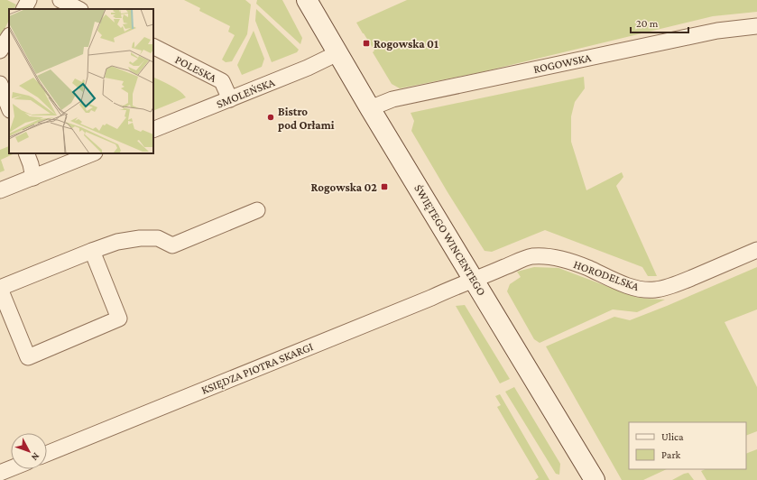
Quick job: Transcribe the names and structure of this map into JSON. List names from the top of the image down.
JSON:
{
  "streets": {
    "street": [
      "ROGOWSKA",
      "POLESKA",
      "SMOLEŃSKA",
      "ŚWIĘTEGO WINCENTEGO",
      "HORODELSKA",
      "KSIĘDZA PIOTRA SKARGI"
    ]
  },
  "crossings": [
    ["ROGOWSKA", "ŚWIĘTEGO WINCENTEGO"],
    ["POLESKA", "SMOLEŃSKA"],
    ["SMOLEŃSKA", "ŚWIĘTEGO WINCENTEGO"],
    ["ŚWIĘTEGO WINCENTEGO", "HORODELSKA"],
    ["ŚWIĘTEGO WINCENTEGO", "KSIĘDZA PIOTRA SKARGI"],
    ["HORODELSKA", "KSIĘDZA PIOTRA SKARGI"]
  ],
  "places": {
    "transit": ["Rogowska 01", "Rogowska 02"],
    "other": ["Bistro pod Orłami"]
  },
  "legend": ["Ulica", "Park"],
  "scale_bar": "20 m",
  "north": "bottom right"
}
